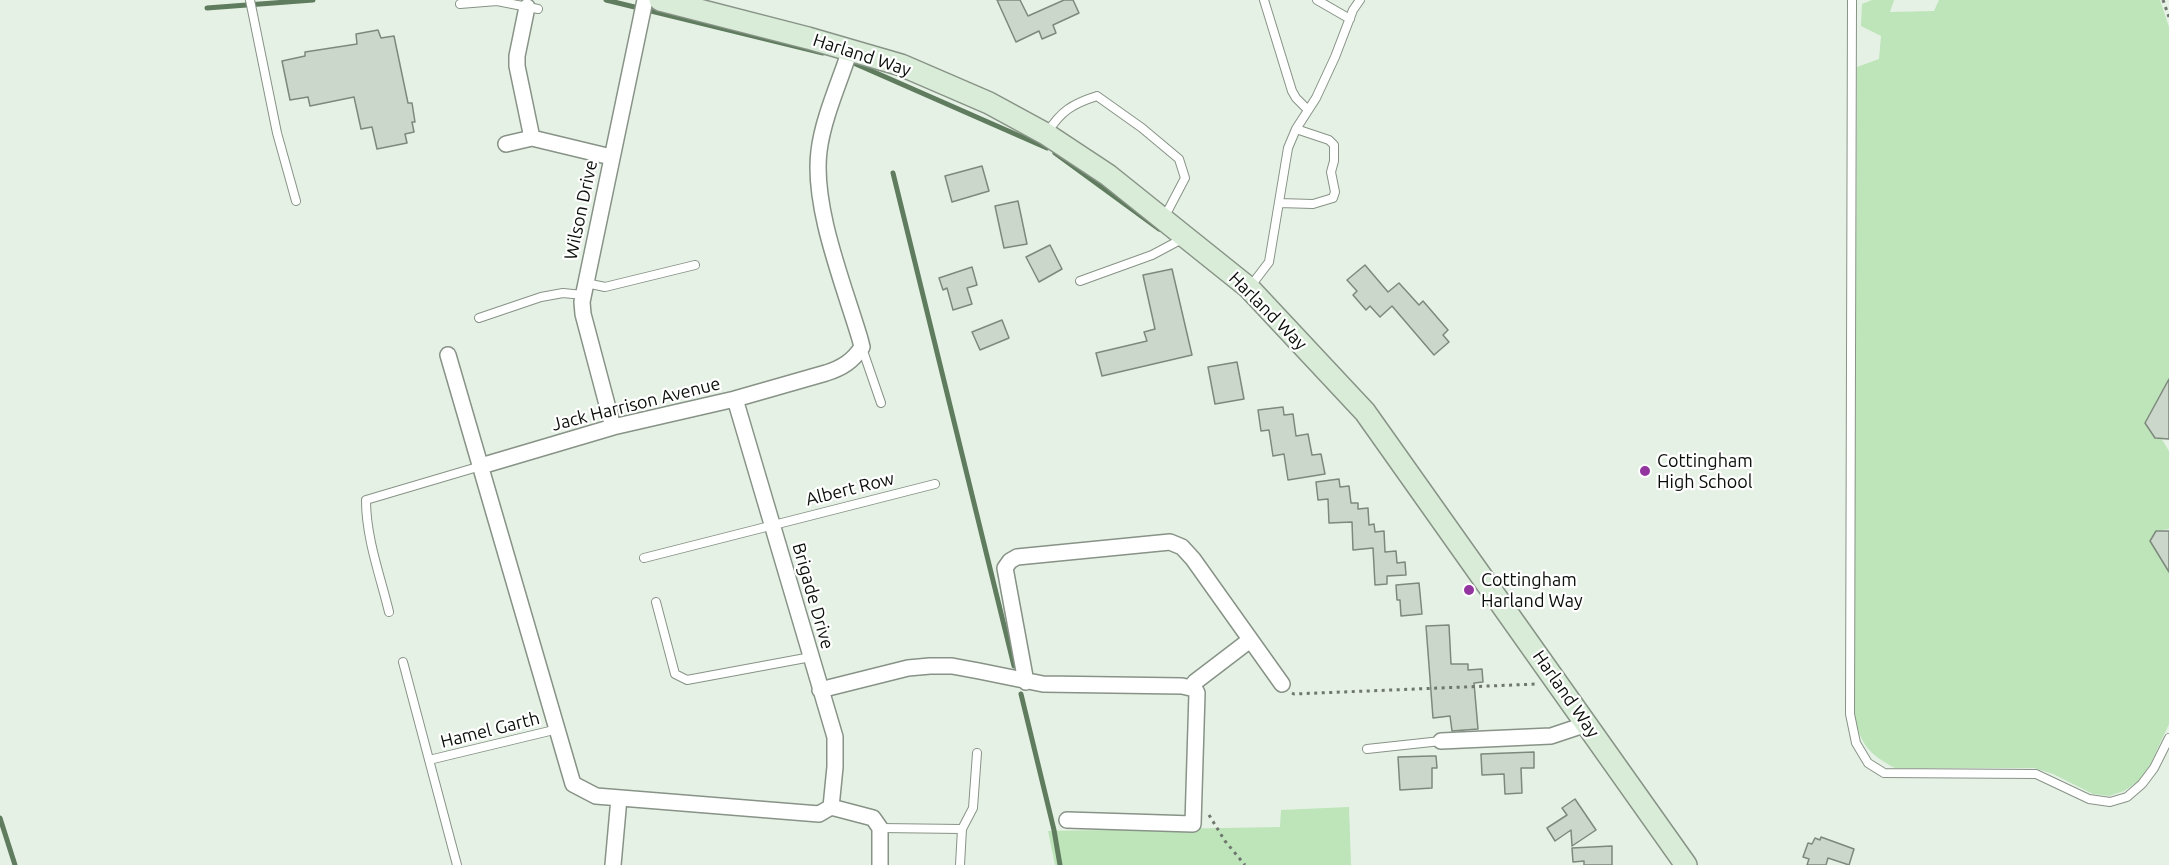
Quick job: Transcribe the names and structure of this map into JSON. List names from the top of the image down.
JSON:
{
  "streets": {
    "main road": ["Harland Way"],
    "street": ["Wilson Drive", "Jack Harrison Avenue", "Brigade Drive"],
    "lane": ["Albert Row", "Hamel Garth"]
  },
  "crossings": [
    ["Wilson Drive", "Jack Harrison Avenue"],
    ["Jack Harrison Avenue", "Brigade Drive"],
    ["Albert Row", "Brigade Drive"]
  ],
  "places": ["Cottingham High School", "Cottingham Harland Way"]
}
